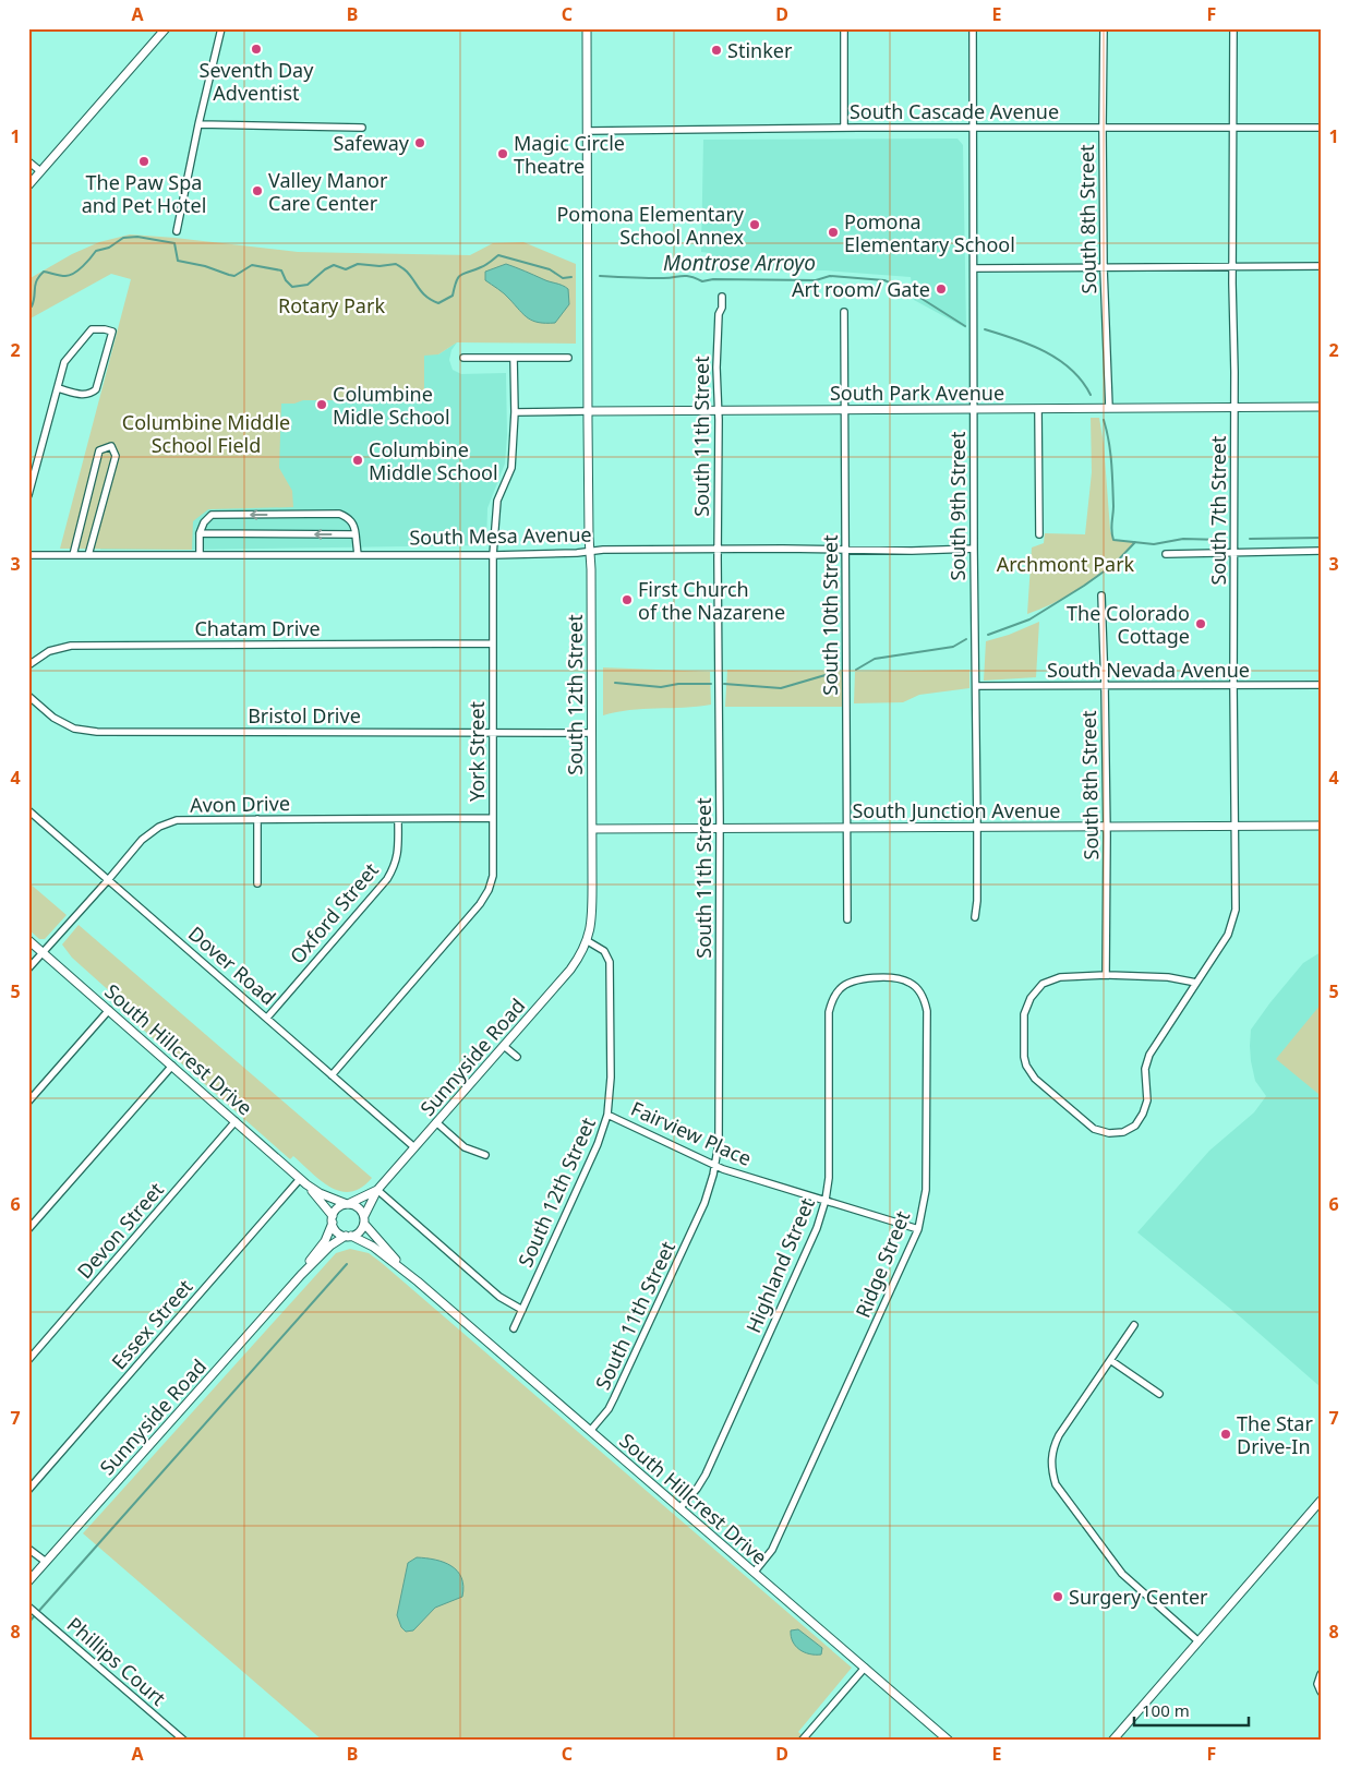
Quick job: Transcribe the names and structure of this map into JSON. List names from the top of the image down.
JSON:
{
  "streets": {
    "street": [
      "South Cascade Avenue",
      "South 8th Street",
      "South Park Avenue",
      "South 11th Street",
      "South 9th Street",
      "South 7th Street",
      "South Mesa Avenue",
      "South 10th Street",
      "Chatam Drive",
      "South Nevada Avenue",
      "South 12th Street",
      "Bristol Drive",
      "York Street",
      "Avon Drive",
      "South Junction Avenue",
      "Oxford Street",
      "Dover Road",
      "South Hillcrest Drive",
      "Sunnyside Road",
      "Fairview Place",
      "Devon Street",
      "Ridge Street",
      "Highland Street",
      "Essex Street",
      "Phillips Court"
    ]
  },
  "crossings": [
    ["South Cascade Avenue", "South 8th Street"],
    ["South Cascade Avenue", "South 9th Street"],
    ["South Cascade Avenue", "South 7th Street"],
    ["South Cascade Avenue", "South 12th Street"],
    ["South 8th Street", "South Park Avenue"],
    ["South 8th Street", "South 7th Street"],
    ["South 8th Street", "South Nevada Avenue"],
    ["South 8th Street", "South Junction Avenue"],
    ["South Park Avenue", "South 11th Street"],
    ["South Park Avenue", "South 9th Street"],
    ["South Park Avenue", "South 7th Street"],
    ["South Park Avenue", "South 10th Street"],
    ["South Park Avenue", "South 12th Street"],
    ["South Park Avenue", "York Street"],
    ["South 11th Street", "South Mesa Avenue"],
    ["South 11th Street", "South Junction Avenue"],
    ["South 11th Street", "South Hillcrest Drive"],
    ["South 11th Street", "Fairview Place"],
    ["South 9th Street", "South Mesa Avenue"],
    ["South 9th Street", "South Nevada Avenue"],
    ["South 9th Street", "South Junction Avenue"],
    ["South 7th Street", "South Nevada Avenue"],
    ["South 7th Street", "South Junction Avenue"],
    ["South Mesa Avenue", "South 10th Street"],
    ["South Mesa Avenue", "South 12th Street"],
    ["South Mesa Avenue", "York Street"],
    ["South 10th Street", "South Junction Avenue"],
    ["Chatam Drive", "York Street"],
    ["South 12th Street", "Bristol Drive"],
    ["South 12th Street", "South Junction Avenue"],
    ["South 12th Street", "Sunnyside Road"],
    ["South 12th Street", "Fairview Place"],
    ["Bristol Drive", "York Street"],
    ["York Street", "Avon Drive"],
    ["York Street", "Dover Road"],
    ["Avon Drive", "Oxford Street"],
    ["Avon Drive", "Dover Road"],
    ["Avon Drive", "South Hillcrest Drive"],
    ["Oxford Street", "Dover Road"],
    ["Dover Road", "Sunnyside Road"],
    ["South Hillcrest Drive", "Devon Street"],
    ["South Hillcrest Drive", "Ridge Street"],
    ["South Hillcrest Drive", "Highland Street"],
    ["South Hillcrest Drive", "Essex Street"],
    ["Fairview Place", "Ridge Street"],
    ["Fairview Place", "Highland Street"],
    ["Ridge Street", "Highland Street"]
  ],
  "water": ["Montrose Arroyo"],
  "parks": ["Rotary Park", "Columbine Middle School Field", "Archmont Park"],
  "places": [
    "Seventh Day Adventist",
    "Stinker",
    "Safeway",
    "Magic Circle Theatre",
    "The Paw Spa and Pet Hotel",
    "Valley Manor Care Center",
    "Pomona Elementary School Annex",
    "Pomona Elementary School",
    "Art room/ Gate",
    "Columbine Midle School",
    "Columbine Middle School",
    "First Church of the Nazarene",
    "The Colorado Cottage",
    "The Star Drive-In",
    "Surgery Center"
  ],
  "scale_bar": "100 m",
  "grid": {
    "columns": [
      "A",
      "B",
      "C",
      "D",
      "E",
      "F"
    ],
    "rows": [
      "1",
      "2",
      "3",
      "4",
      "5",
      "6",
      "7",
      "8"
    ]
  }
}
